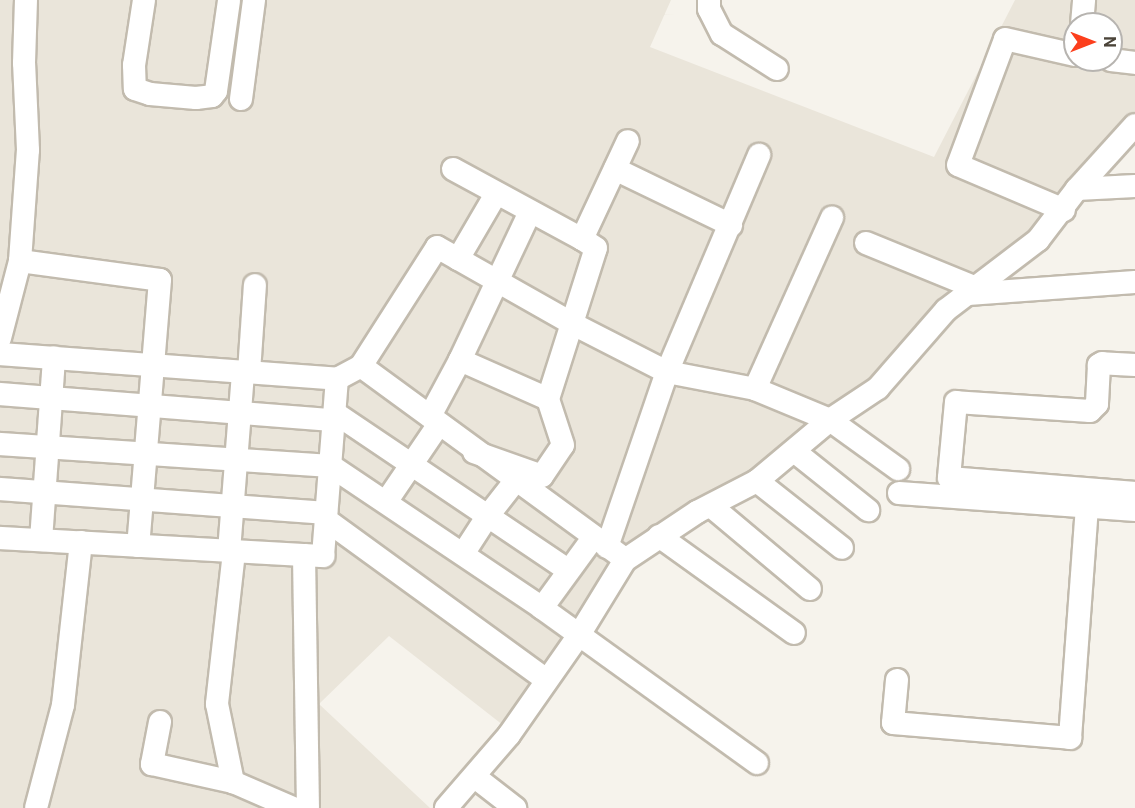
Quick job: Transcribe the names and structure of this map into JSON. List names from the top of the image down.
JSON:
{
  "north": "right"
}
